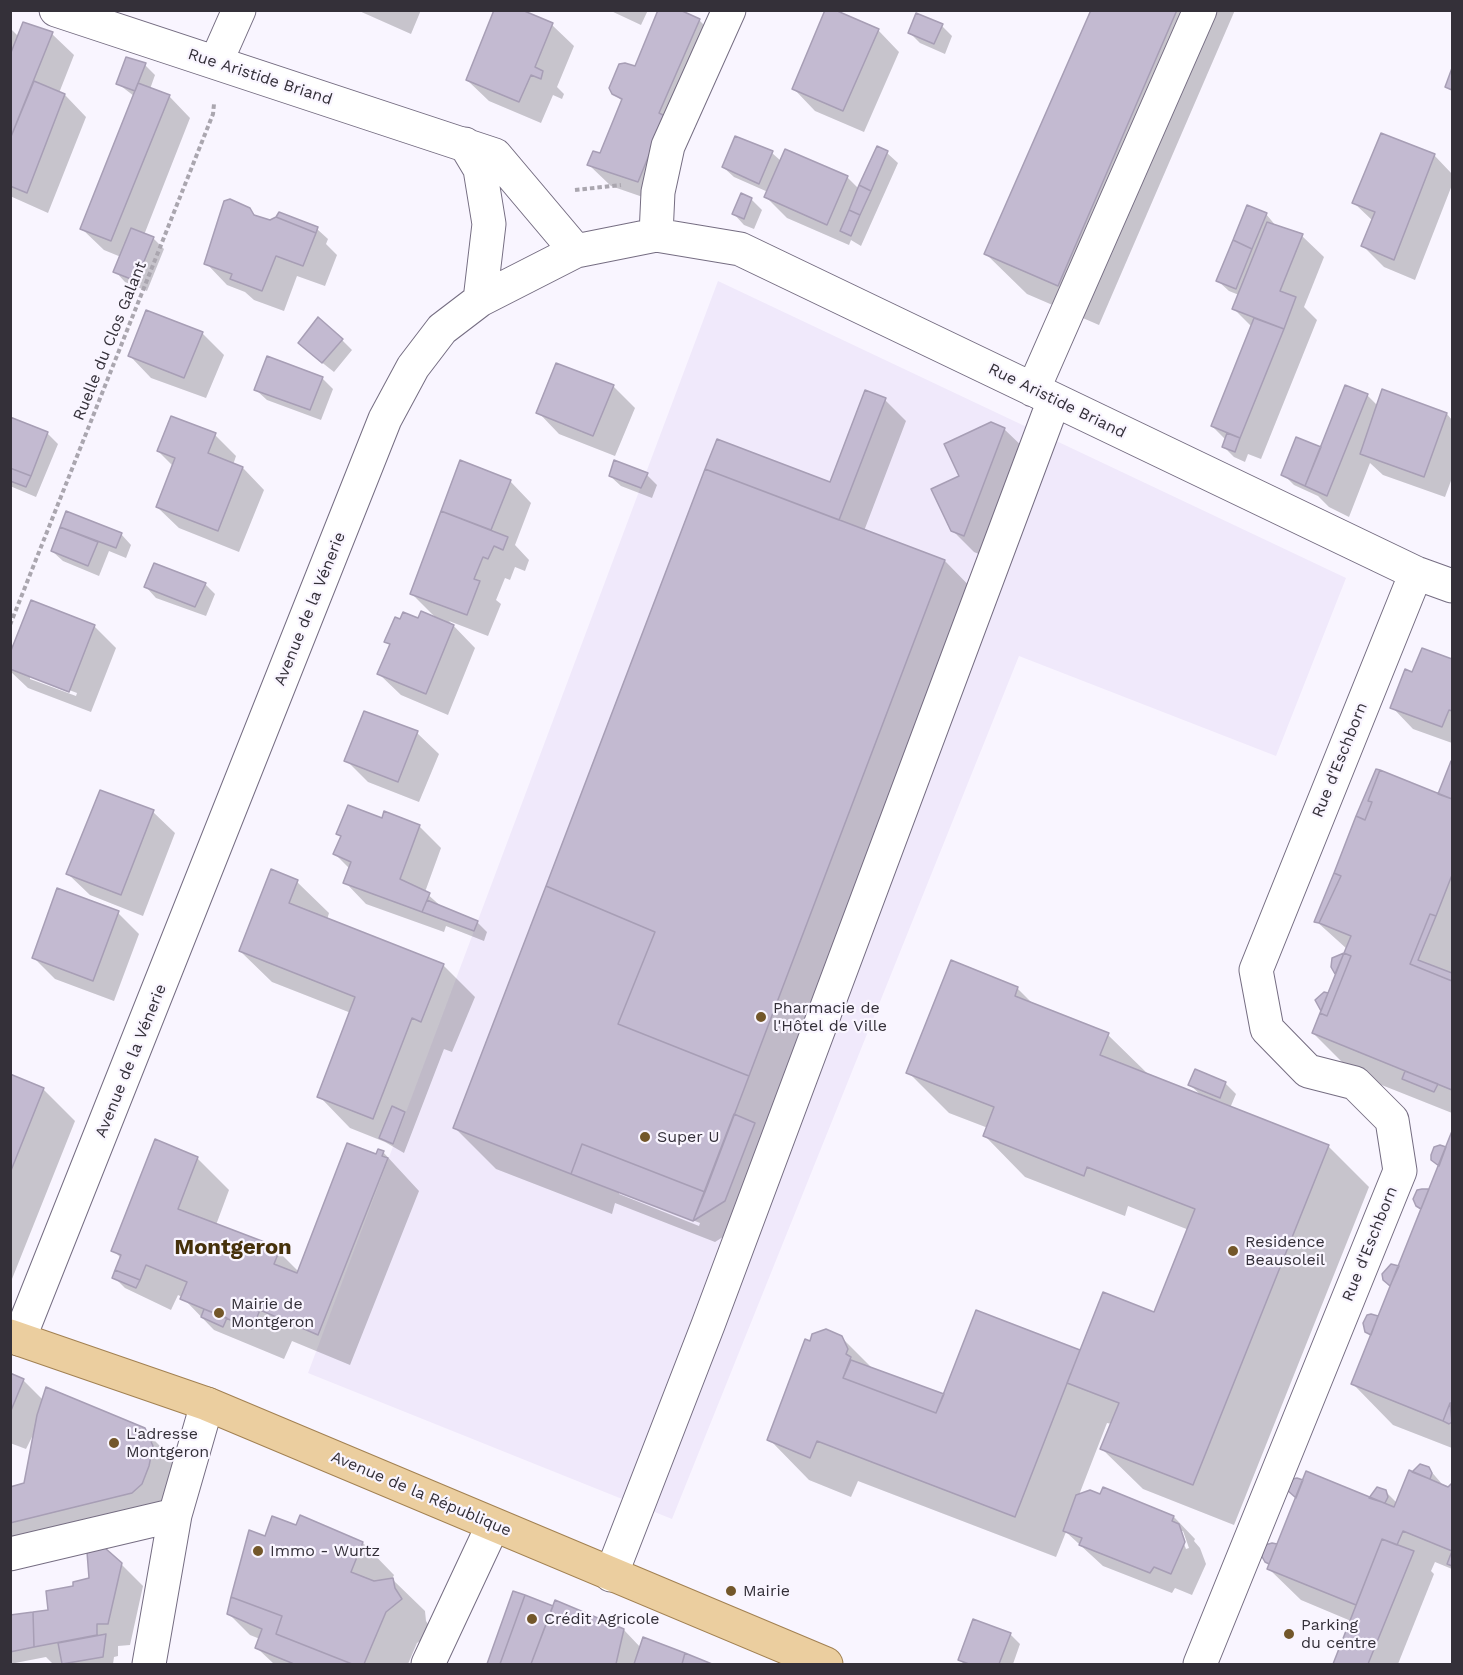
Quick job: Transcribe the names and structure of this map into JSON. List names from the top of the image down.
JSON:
{
  "streets": {
    "main road": ["Avenue de la République"],
    "street": ["Rue Aristide Briand", "Avenue de la Vénerie", "Rue d'Eschborn"],
    "path": ["Ruelle du Clos Galant"]
  },
  "crossings": [
    ["Rue Aristide Briand", "Ruelle du Clos Galant"],
    ["Rue Aristide Briand", "Avenue de la Vénerie"],
    ["Rue Aristide Briand", "Rue d'Eschborn"],
    ["Avenue de la Vénerie", "Avenue de la République"]
  ],
  "districts": ["Montgeron"],
  "places": [
    "Pharmacie de l'Hôtel de Ville",
    "Super U",
    "Residence Beausoleil",
    "Mairie de Montgeron",
    "L'adresse Montgeron",
    "Immo - Wurtz",
    "Mairie",
    "Crédit Agricole",
    "Parking du centre"
  ]
}
